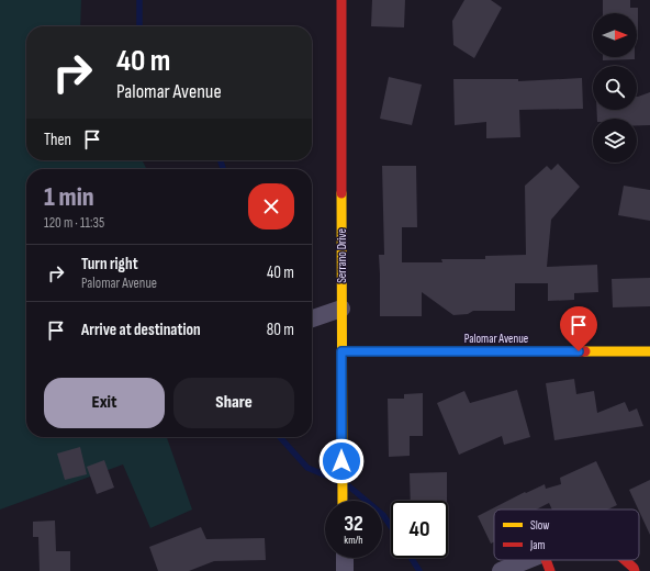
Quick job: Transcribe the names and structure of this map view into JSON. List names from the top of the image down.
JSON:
{
  "streets": {
    "street": ["Serrano Drive", "Palomar Avenue"]
  },
  "crossings": [
    ["Serrano Drive", "Palomar Avenue"]
  ],
  "legend": ["Slow", "Jam"],
  "north": "right",
  "page": {
    "turn": ["40 m", "Palomar Avenue"],
    "then": "Then",
    "heading": ["1 min", "120 m · 11:35"],
    "list": [
      {
        "name": "Turn right",
        "note": "Palomar Avenue",
        "value": "40 m"
      },
      {
        "name": "Arrive at destination",
        "value": "80 m"
      }
    ],
    "buttons": ["Exit", "Share"],
    "speed": "32 km/h",
    "limit": "40"
  }
}
